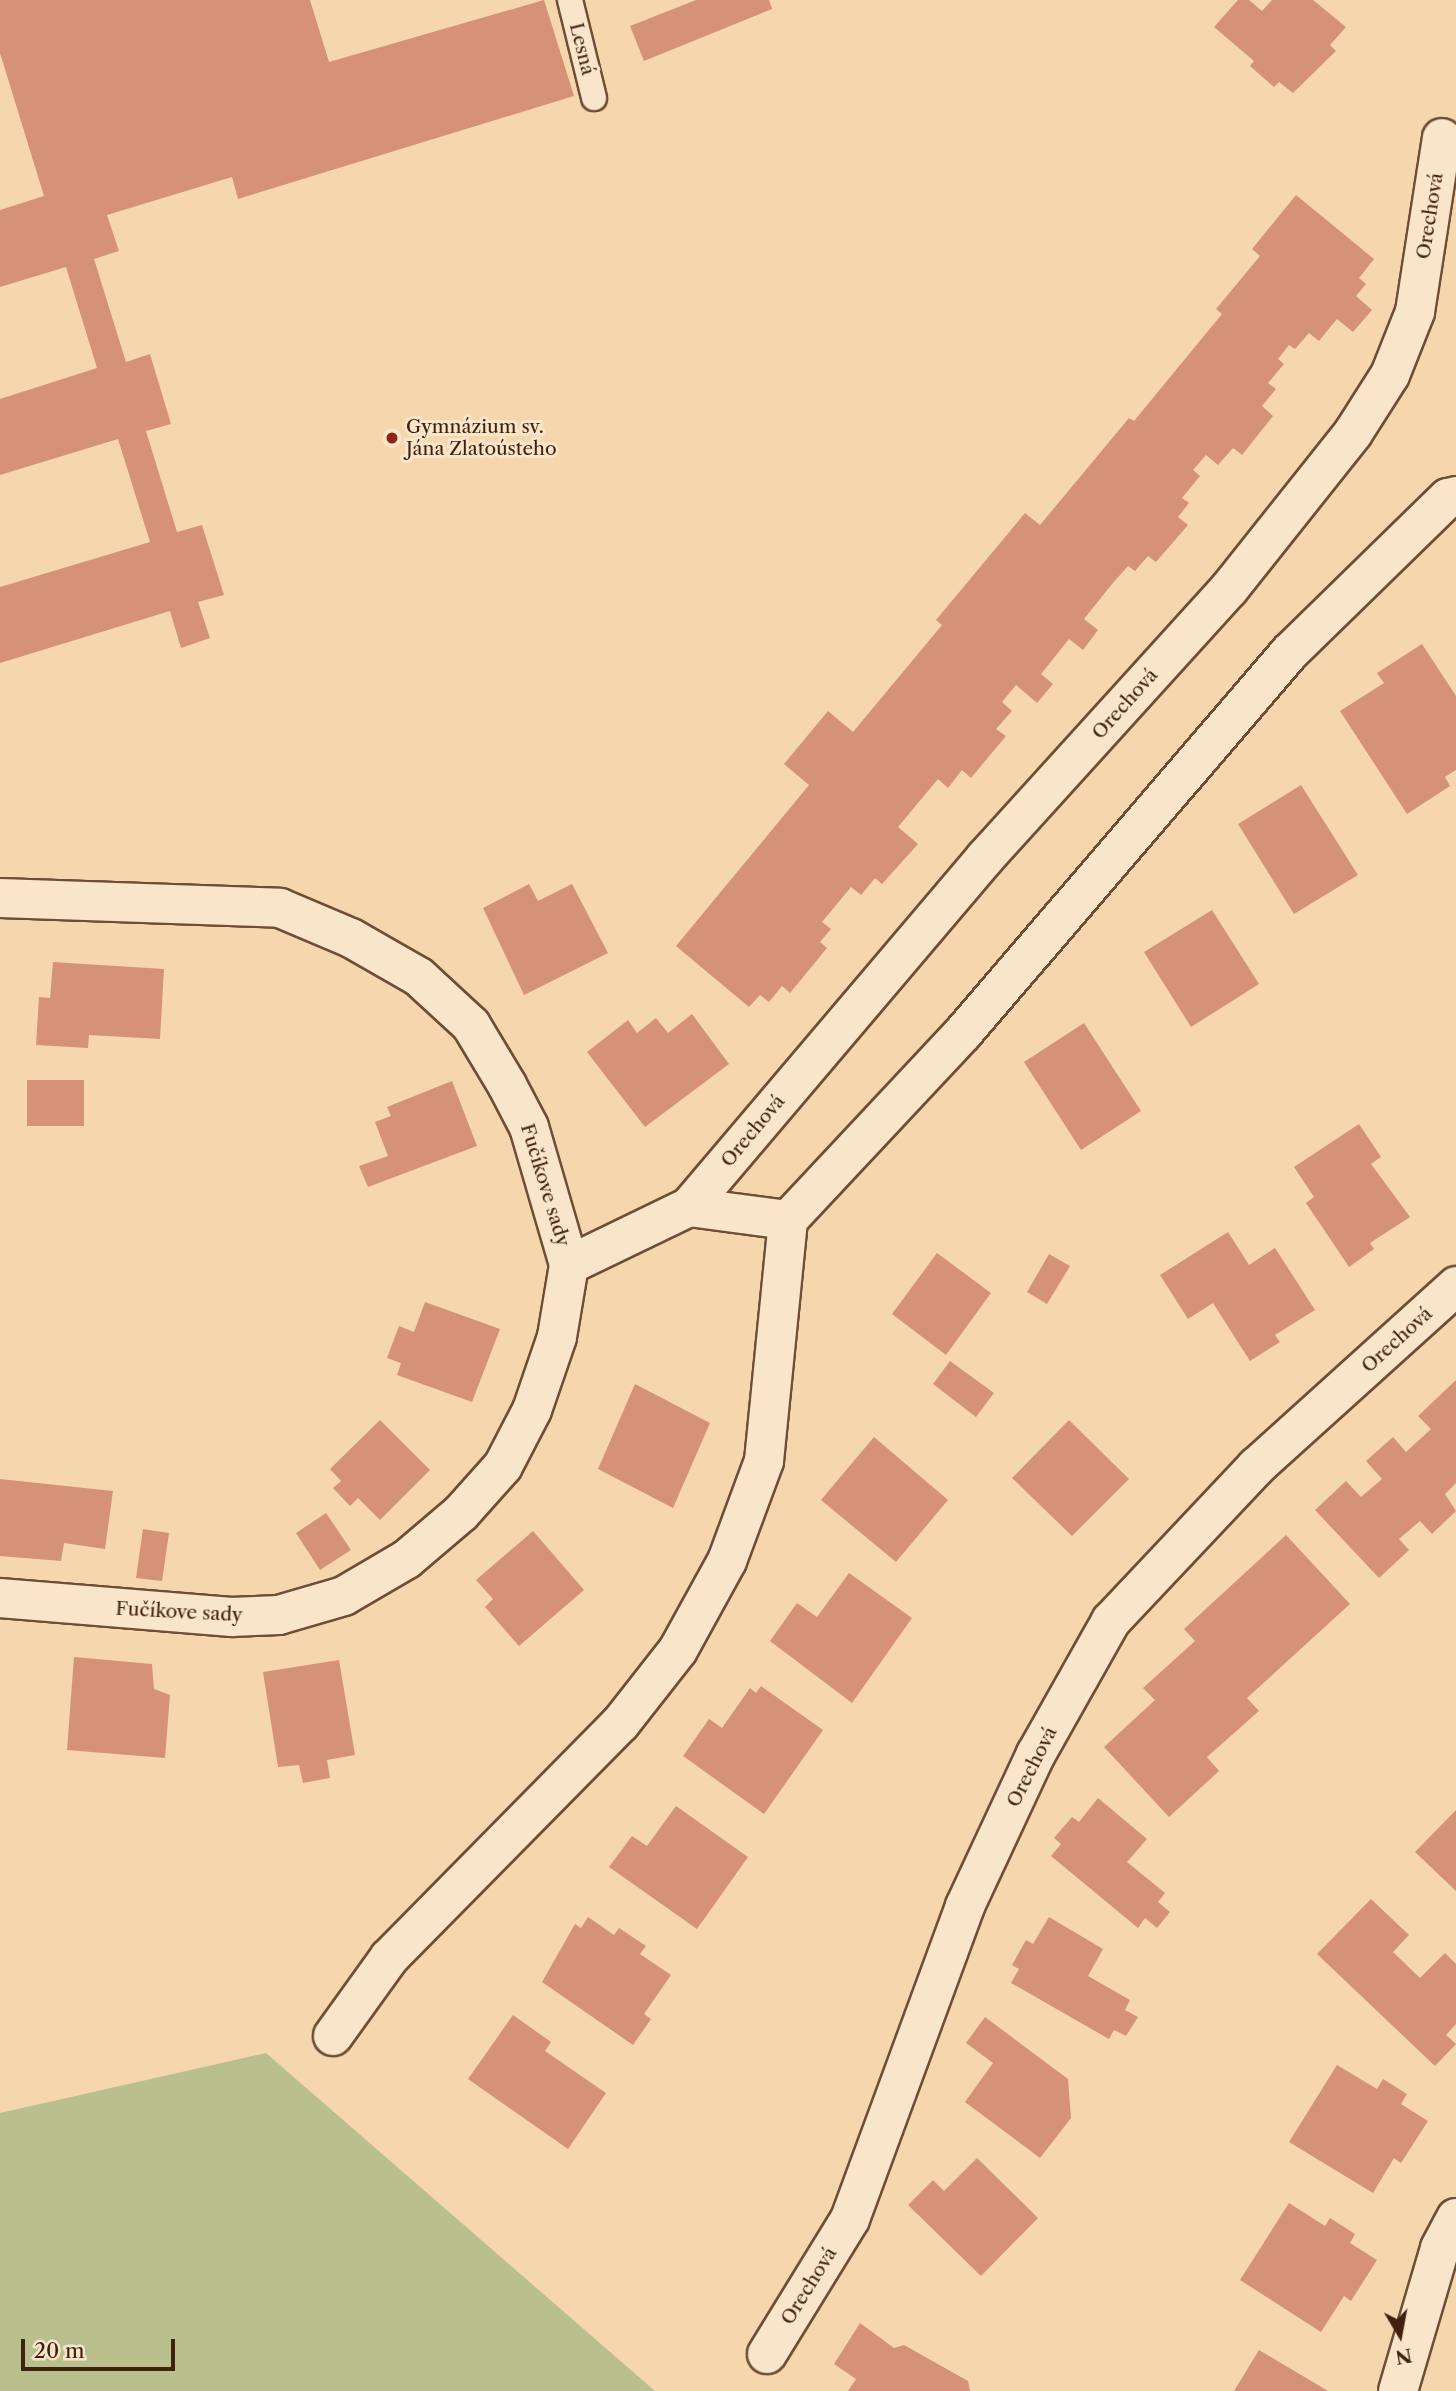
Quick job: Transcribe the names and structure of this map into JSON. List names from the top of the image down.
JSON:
{
  "streets": {
    "street": ["Orechová", "Fučíkove sady"],
    "lane": ["Lesná"]
  },
  "crossings": [
    ["Orechová", "Fučíkove sady"]
  ],
  "places": ["Gymnázium sv. Jána Zlatoústeho"],
  "scale_bar": "20 m",
  "north": "bottom"
}
